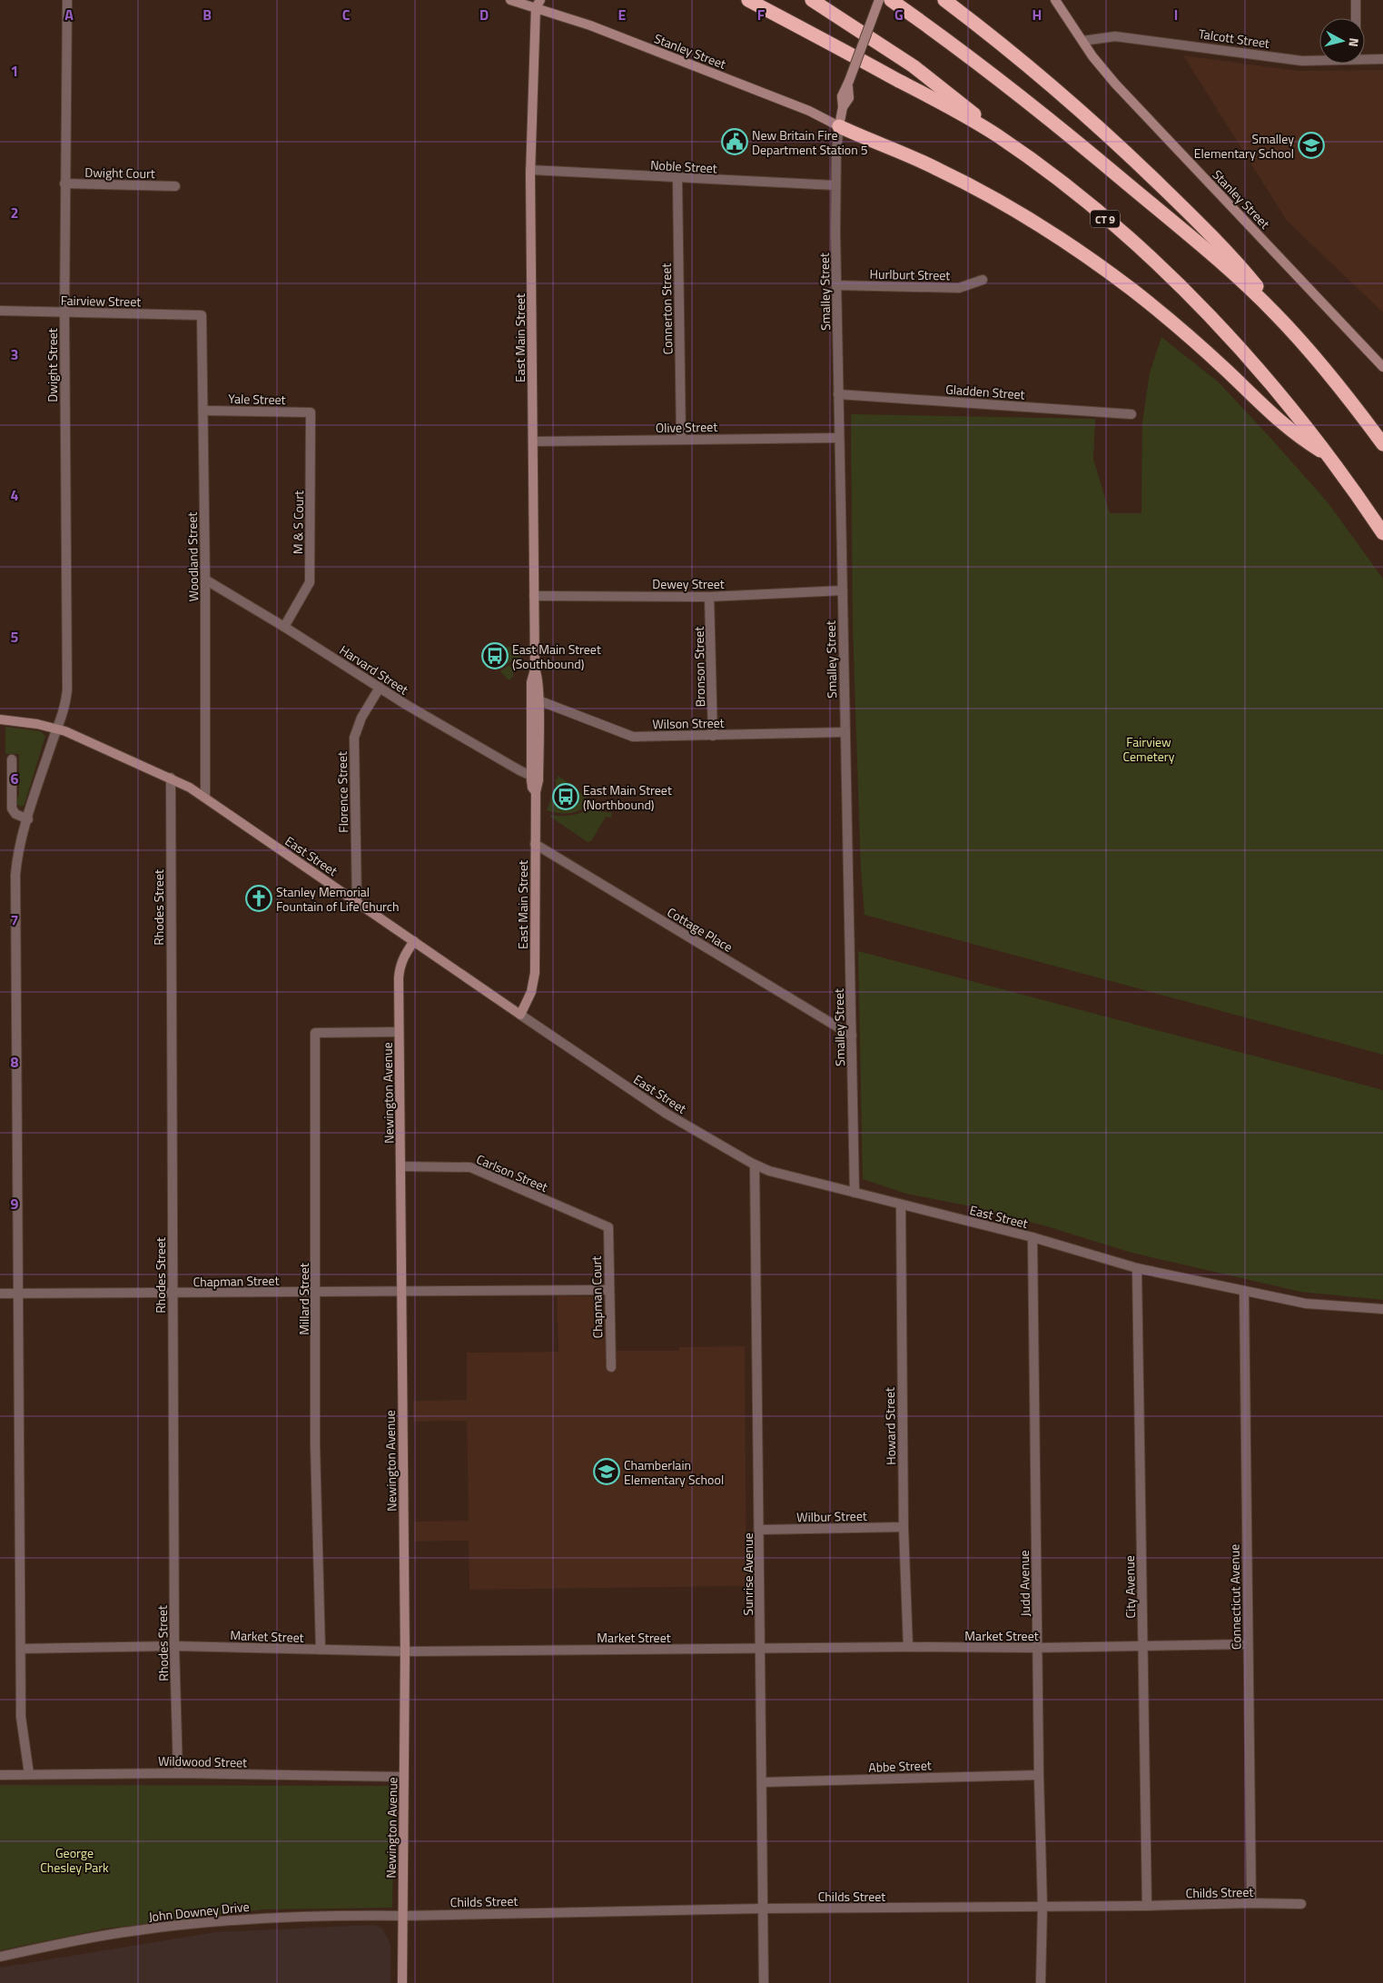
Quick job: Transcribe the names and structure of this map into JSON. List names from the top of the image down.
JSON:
{
  "streets": {
    "highway": ["CT 9"],
    "main road": [
      "Stanley Street",
      "East Main Street",
      "East Street",
      "Newington Avenue"
    ],
    "street": [
      "Talcott Street",
      "Noble Street",
      "Dwight Court",
      "Hurlburt Street",
      "Smalley Street",
      "Fairview Street",
      "Connerton Street",
      "Dwight Street",
      "Gladden Street",
      "Yale Street",
      "Olive Street",
      "M & S Court",
      "Woodland Street",
      "Dewey Street",
      "Bronson Street",
      "Harvard Street",
      "Wilson Street",
      "Florence Street",
      "Rhodes Street",
      "Cottage Place",
      "Carlson Street",
      "Chapman Street",
      "Chapman Court",
      "Millard Street",
      "Howard Street",
      "Wilbur Street",
      "Sunrise Avenue",
      "Judd Avenue",
      "City Avenue",
      "Connecticut Avenue",
      "Market Street",
      "Wildwood Street",
      "Abbe Street",
      "Childs Street",
      "John Downey Drive"
    ]
  },
  "crossings": [
    ["Talcott Street", "Stanley Street"],
    ["Stanley Street", "Smalley Street"],
    ["Stanley Street", "East Main Street"],
    ["Noble Street", "Smalley Street"],
    ["Noble Street", "Connerton Street"],
    ["Noble Street", "East Main Street"],
    ["Dwight Court", "Dwight Street"],
    ["Hurlburt Street", "Smalley Street"],
    ["Smalley Street", "Gladden Street"],
    ["Smalley Street", "Olive Street"],
    ["Smalley Street", "Dewey Street"],
    ["Smalley Street", "Wilson Street"],
    ["Smalley Street", "East Street"],
    ["Smalley Street", "Cottage Place"],
    ["Fairview Street", "Dwight Street"],
    ["Fairview Street", "Woodland Street"],
    ["Connerton Street", "Olive Street"],
    ["East Main Street", "Olive Street"],
    ["East Main Street", "Dewey Street"],
    ["East Main Street", "Harvard Street"],
    ["East Main Street", "Wilson Street"],
    ["East Main Street", "East Street"],
    ["East Main Street", "Cottage Place"],
    ["Dwight Street", "East Street"],
    ["Dwight Street", "Chapman Street"],
    ["Dwight Street", "Market Street"],
    ["Dwight Street", "Wildwood Street"],
    ["Yale Street", "M & S Court"],
    ["Yale Street", "Woodland Street"],
    ["M & S Court", "Harvard Street"],
    ["Woodland Street", "Harvard Street"],
    ["Woodland Street", "East Street"],
    ["Dewey Street", "Bronson Street"],
    ["Bronson Street", "Wilson Street"],
    ["Harvard Street", "Florence Street"],
    ["Florence Street", "East Street"],
    ["East Street", "Rhodes Street"],
    ["East Street", "Newington Avenue"],
    ["East Street", "Howard Street"],
    ["East Street", "Sunrise Avenue"],
    ["East Street", "Judd Avenue"],
    ["East Street", "City Avenue"],
    ["East Street", "Connecticut Avenue"],
    ["Rhodes Street", "Chapman Street"],
    ["Rhodes Street", "Market Street"],
    ["Rhodes Street", "Wildwood Street"],
    ["Newington Avenue", "Carlson Street"],
    ["Newington Avenue", "Chapman Street"],
    ["Newington Avenue", "Millard Street"],
    ["Newington Avenue", "Market Street"],
    ["Newington Avenue", "Wildwood Street"],
    ["Newington Avenue", "Childs Street"],
    ["Newington Avenue", "John Downey Drive"],
    ["Carlson Street", "Chapman Court"],
    ["Chapman Street", "Chapman Court"],
    ["Chapman Street", "Millard Street"],
    ["Millard Street", "Market Street"],
    ["Howard Street", "Wilbur Street"],
    ["Howard Street", "Market Street"],
    ["Wilbur Street", "Sunrise Avenue"],
    ["Sunrise Avenue", "Market Street"],
    ["Sunrise Avenue", "Abbe Street"],
    ["Sunrise Avenue", "Childs Street"],
    ["Judd Avenue", "Market Street"],
    ["Judd Avenue", "Abbe Street"],
    ["Judd Avenue", "Childs Street"],
    ["City Avenue", "Market Street"],
    ["City Avenue", "Childs Street"],
    ["Connecticut Avenue", "Market Street"],
    ["Connecticut Avenue", "Childs Street"],
    ["Childs Street", "John Downey Drive"]
  ],
  "parks": ["Fairview Cemetery", "George Chesley Park"],
  "places": {
    "public building": ["New Britain Fire Department Station 5"],
    "school or university": ["Smalley Elementary School", "Chamberlain Elementary School"],
    "bus stop": ["East Main Street (Southbound)", "East Main Street (Northbound)"],
    "church": ["Stanley Memorial Fountain of Life Church"]
  },
  "north": "right",
  "grid": {
    "columns": [
      "A",
      "B",
      "C",
      "D",
      "E",
      "F",
      "G",
      "H",
      "I"
    ],
    "rows": [
      "1",
      "2",
      "3",
      "4",
      "5",
      "6",
      "7",
      "8",
      "9"
    ]
  }
}
